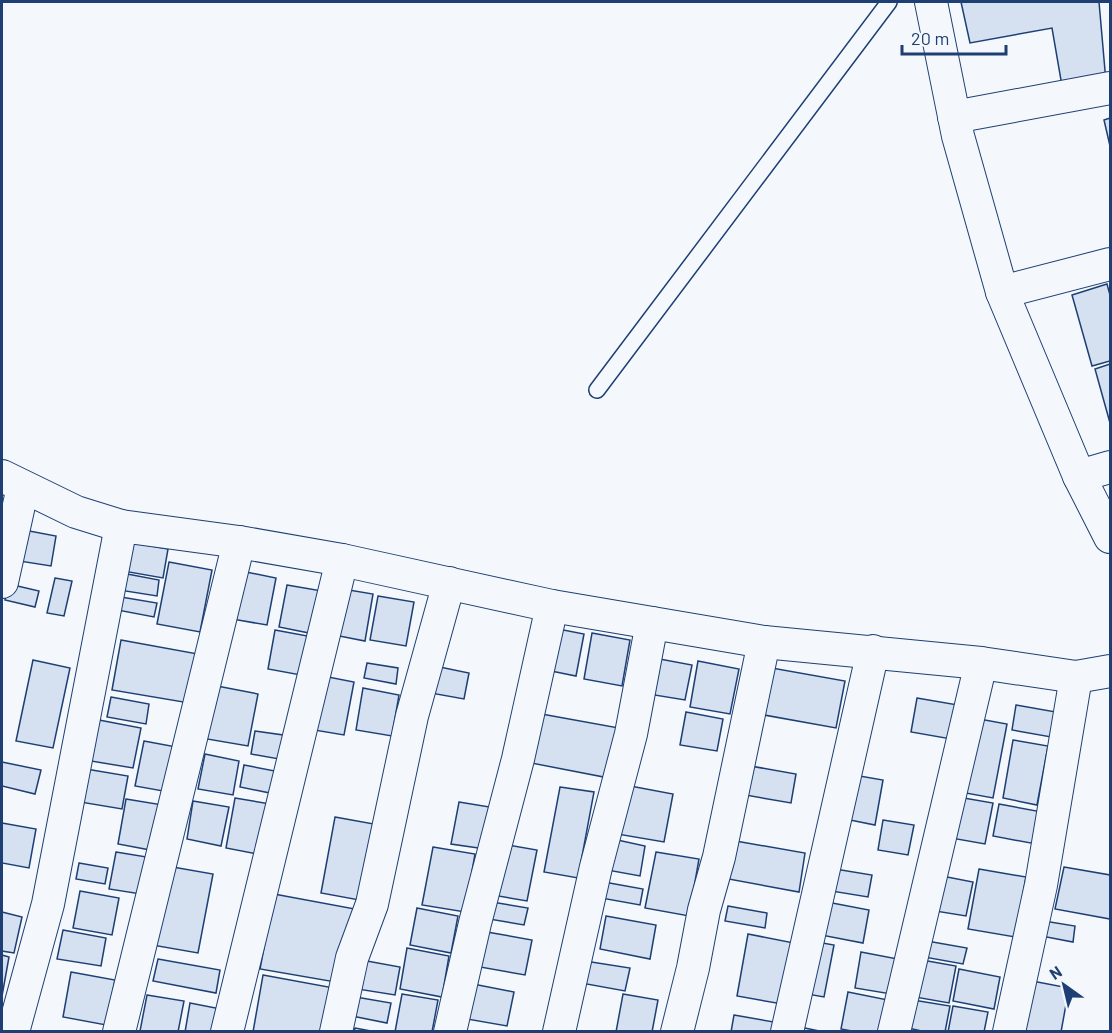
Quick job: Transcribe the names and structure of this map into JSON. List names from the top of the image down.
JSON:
{
  "scale_bar": "20 m",
  "north": "top left"
}
